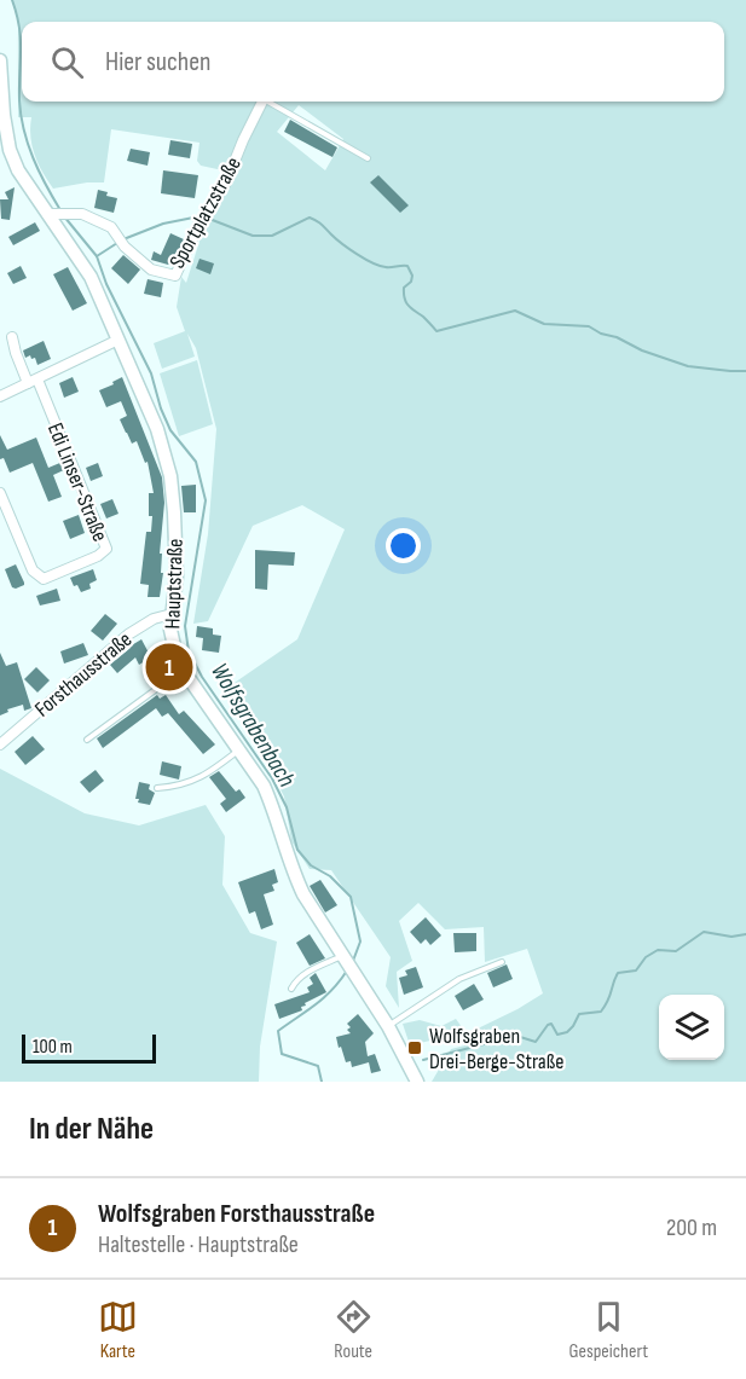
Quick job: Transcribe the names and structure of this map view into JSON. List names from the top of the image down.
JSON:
{
  "streets": {
    "main road": ["Hauptstraße"],
    "street": ["Sportplatzstraße", "Edi Linser-Straße", "Forsthausstraße"]
  },
  "crossings": [
    ["Sportplatzstraße", "Hauptstraße"],
    ["Hauptstraße", "Forsthausstraße"]
  ],
  "water": ["Wolfsgrabenbach"],
  "places": {
    "transit": ["Wolfsgraben Drei-Berge-Straße"]
  },
  "scale_bar": "100 m",
  "page": {
    "search": "Hier suchen",
    "pins": "1",
    "scale": "100 m",
    "heading": "In der Nähe",
    "list": [
      {
        "mark": "1",
        "name": "Wolfsgraben Forsthausstraße",
        "note": "Haltestelle · Hauptstraße",
        "value": "200 m"
      }
    ],
    "nav": ["Karte", "Route", "Gespeichert"]
  }
}
